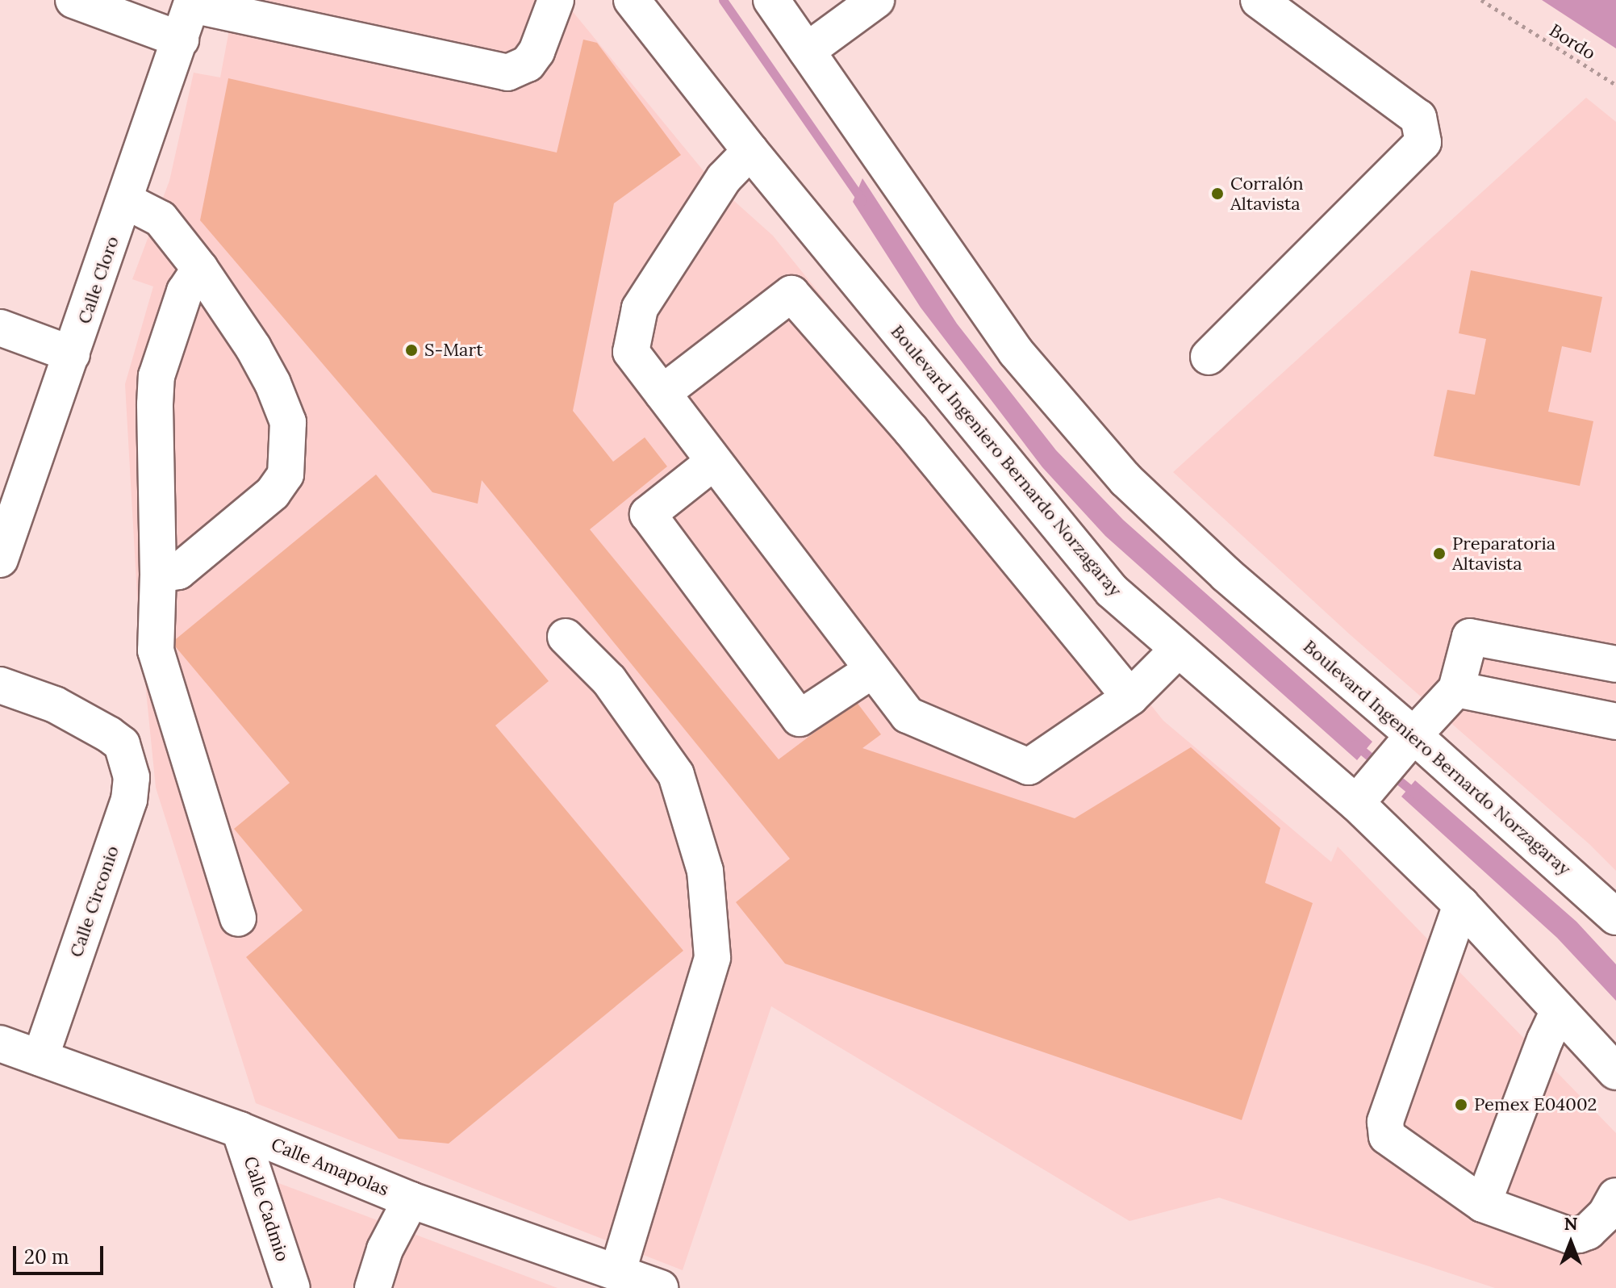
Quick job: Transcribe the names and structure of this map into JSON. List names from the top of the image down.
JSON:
{
  "streets": {
    "main road": [
      "Calle Cloro",
      "Boulevard Ingeniero Bernardo Norzagaray",
      "Calle Circonio",
      "Calle Amapolas",
      "Calle Cadmio"
    ],
    "path": ["Bordo"]
  },
  "crossings": [
    ["Calle Circonio", "Calle Amapolas"],
    ["Calle Amapolas", "Calle Cadmio"]
  ],
  "places": [
    "Corralón Altavista",
    "S-Mart",
    "Preparatoria Altavista",
    "Pemex E04002"
  ],
  "scale_bar": "20 m",
  "north": "top"
}
